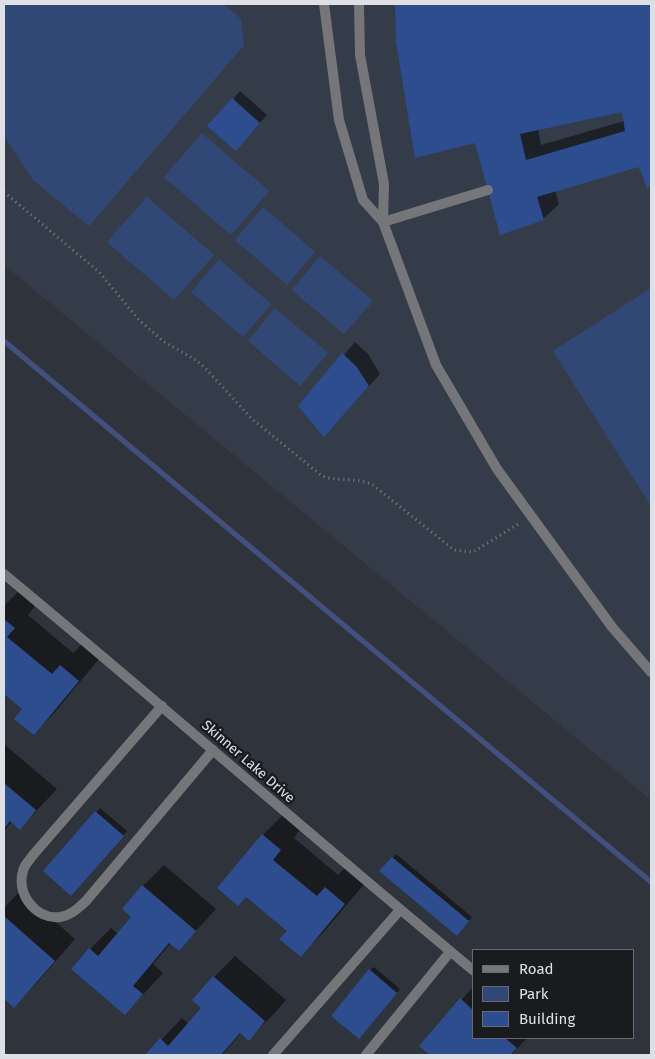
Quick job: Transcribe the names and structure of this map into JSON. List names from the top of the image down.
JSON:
{
  "streets": {
    "street": ["Skinner Lake Drive"]
  },
  "legend": ["Road", "Park", "Building"]
}
